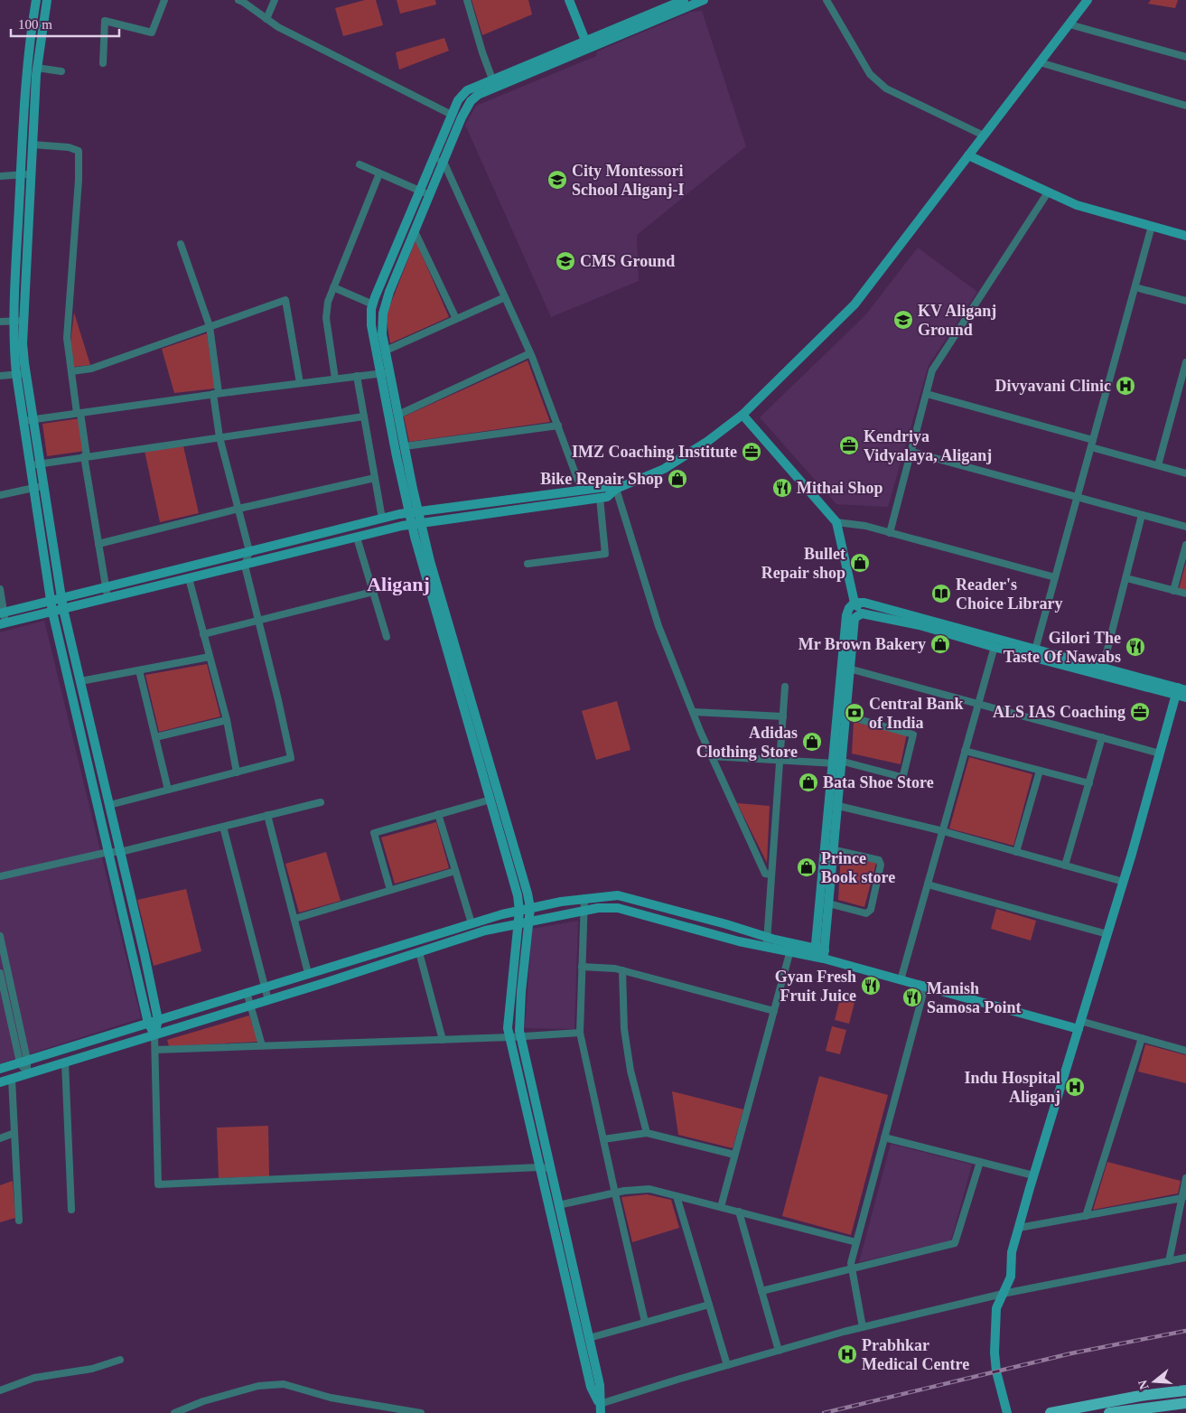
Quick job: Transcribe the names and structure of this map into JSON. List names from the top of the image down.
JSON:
{
  "districts": ["Aliganj"],
  "places": {
    "school or university": ["City Montessori School Aliganj-I", "CMS Ground", "KV Aliganj Ground"],
    "hospital": ["Divyavani Clinic", "Indu Hospital Aliganj", "Prabhkar Medical Centre"],
    "office": ["Kendriya Vidyalaya, Aliganj", "IMZ Coaching Institute", "ALS IAS Coaching"],
    "shop": [
      "Bike Repair Shop",
      "Bullet Repair shop",
      "Mr Brown Bakery",
      "Adidas Clothing Store",
      "Bata Shoe Store",
      "Prince Book store"
    ],
    "restaurant": [
      "Mithai Shop",
      "Gilori The Taste Of Nawabs",
      "Gyan Fresh Fruit Juice",
      "Manish Samosa Point"
    ],
    "library": ["Reader's Choice Library"],
    "bank": ["Central Bank of India"]
  },
  "scale_bar": "100 m",
  "north": "left"
}
